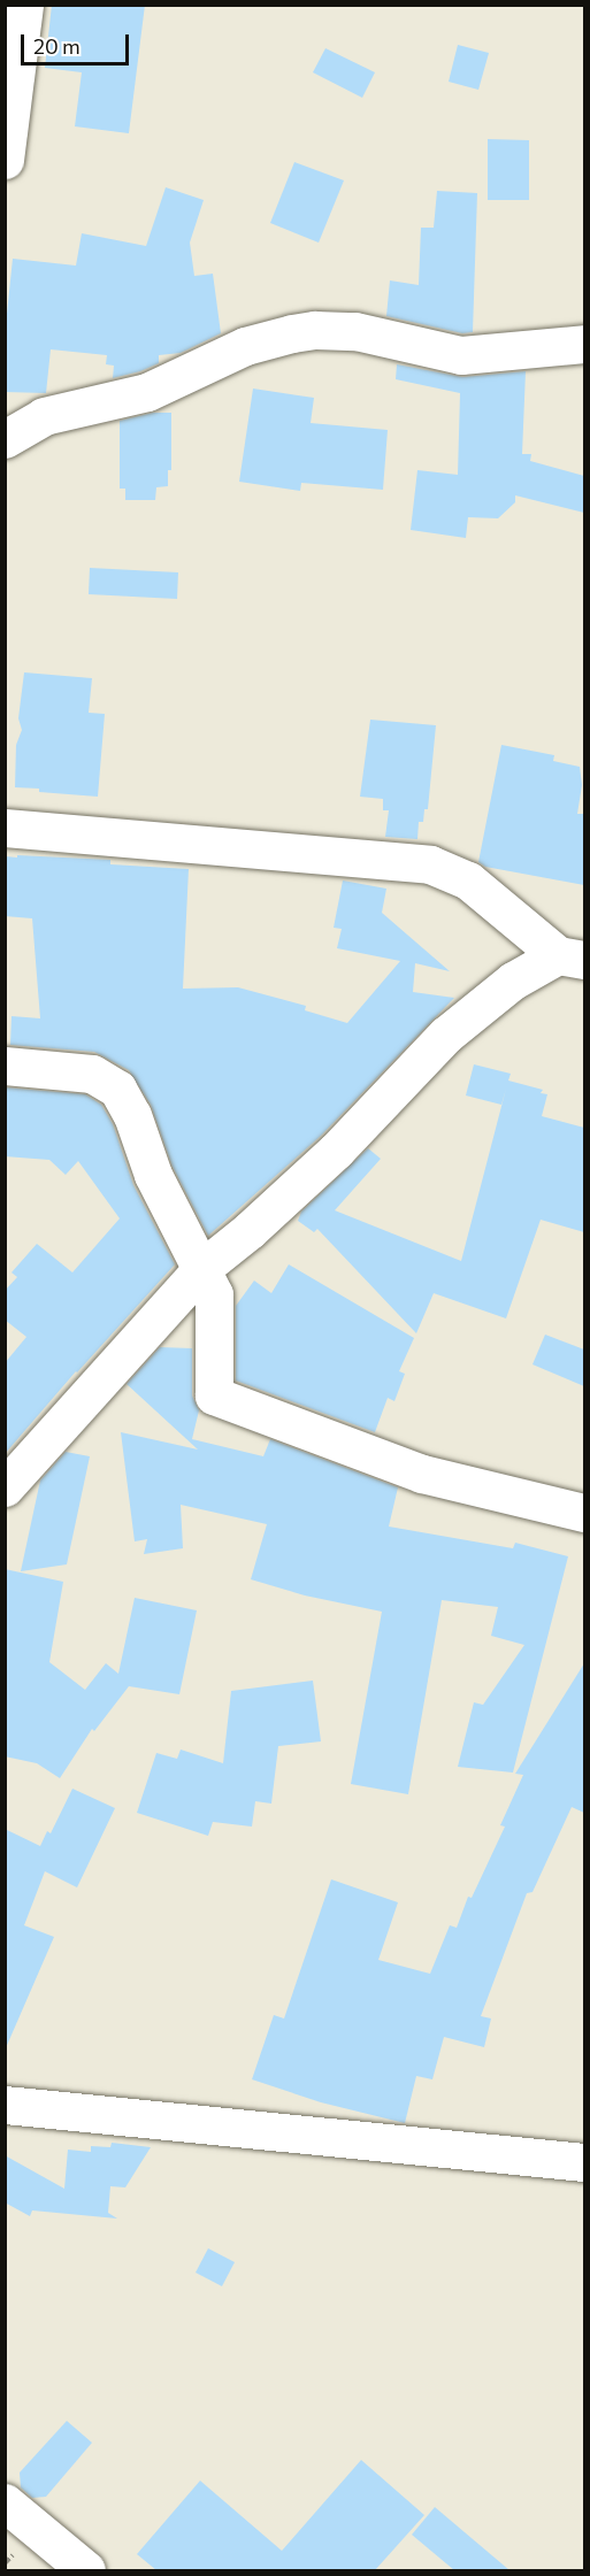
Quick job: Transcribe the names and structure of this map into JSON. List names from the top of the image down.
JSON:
{
  "scale_bar": "20 m"
}
